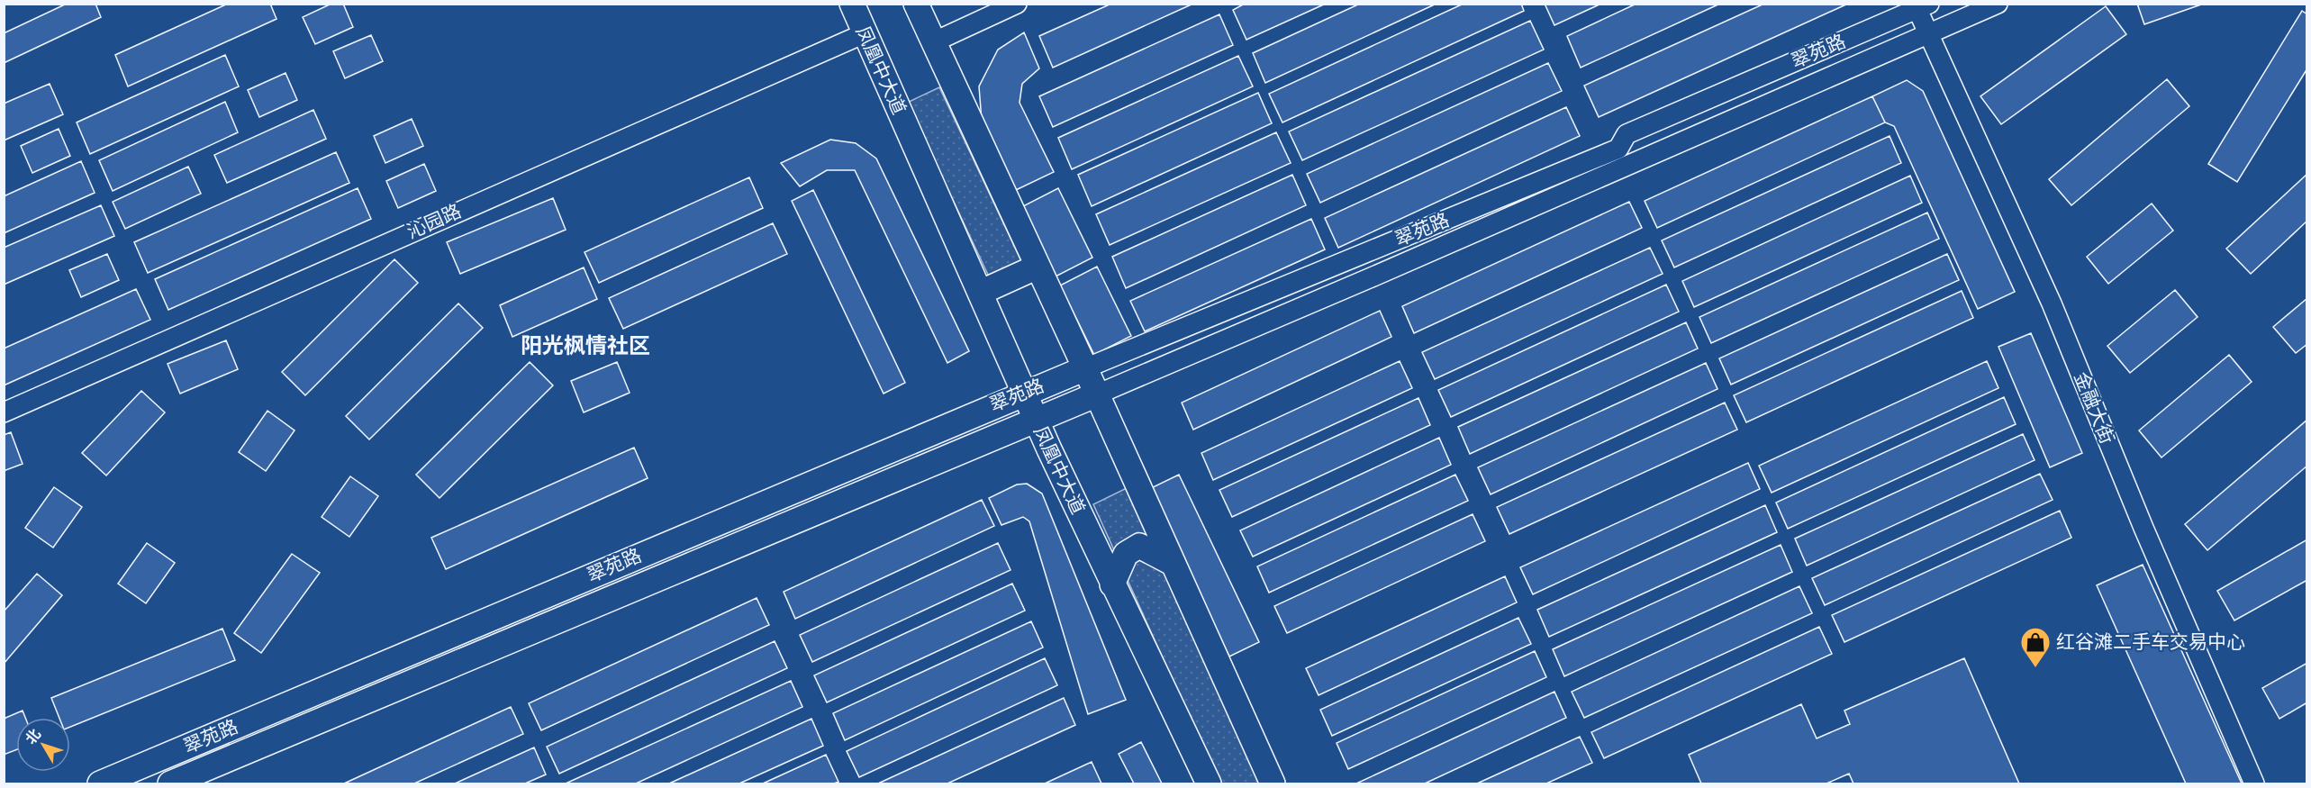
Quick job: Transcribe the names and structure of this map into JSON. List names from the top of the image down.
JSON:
{
  "streets": {
    "main road": ["翠苑路", "凤凰中大道"],
    "street": ["沁园路", "金融大街"]
  },
  "crossings": [
    ["翠苑路", "凤凰中大道"],
    ["翠苑路", "金融大街"],
    ["凤凰中大道", "沁园路"]
  ],
  "districts": ["阳光枫情社区"],
  "places": {
    "shop": ["红谷滩二手车交易中心"]
  },
  "north": "top left"
}
